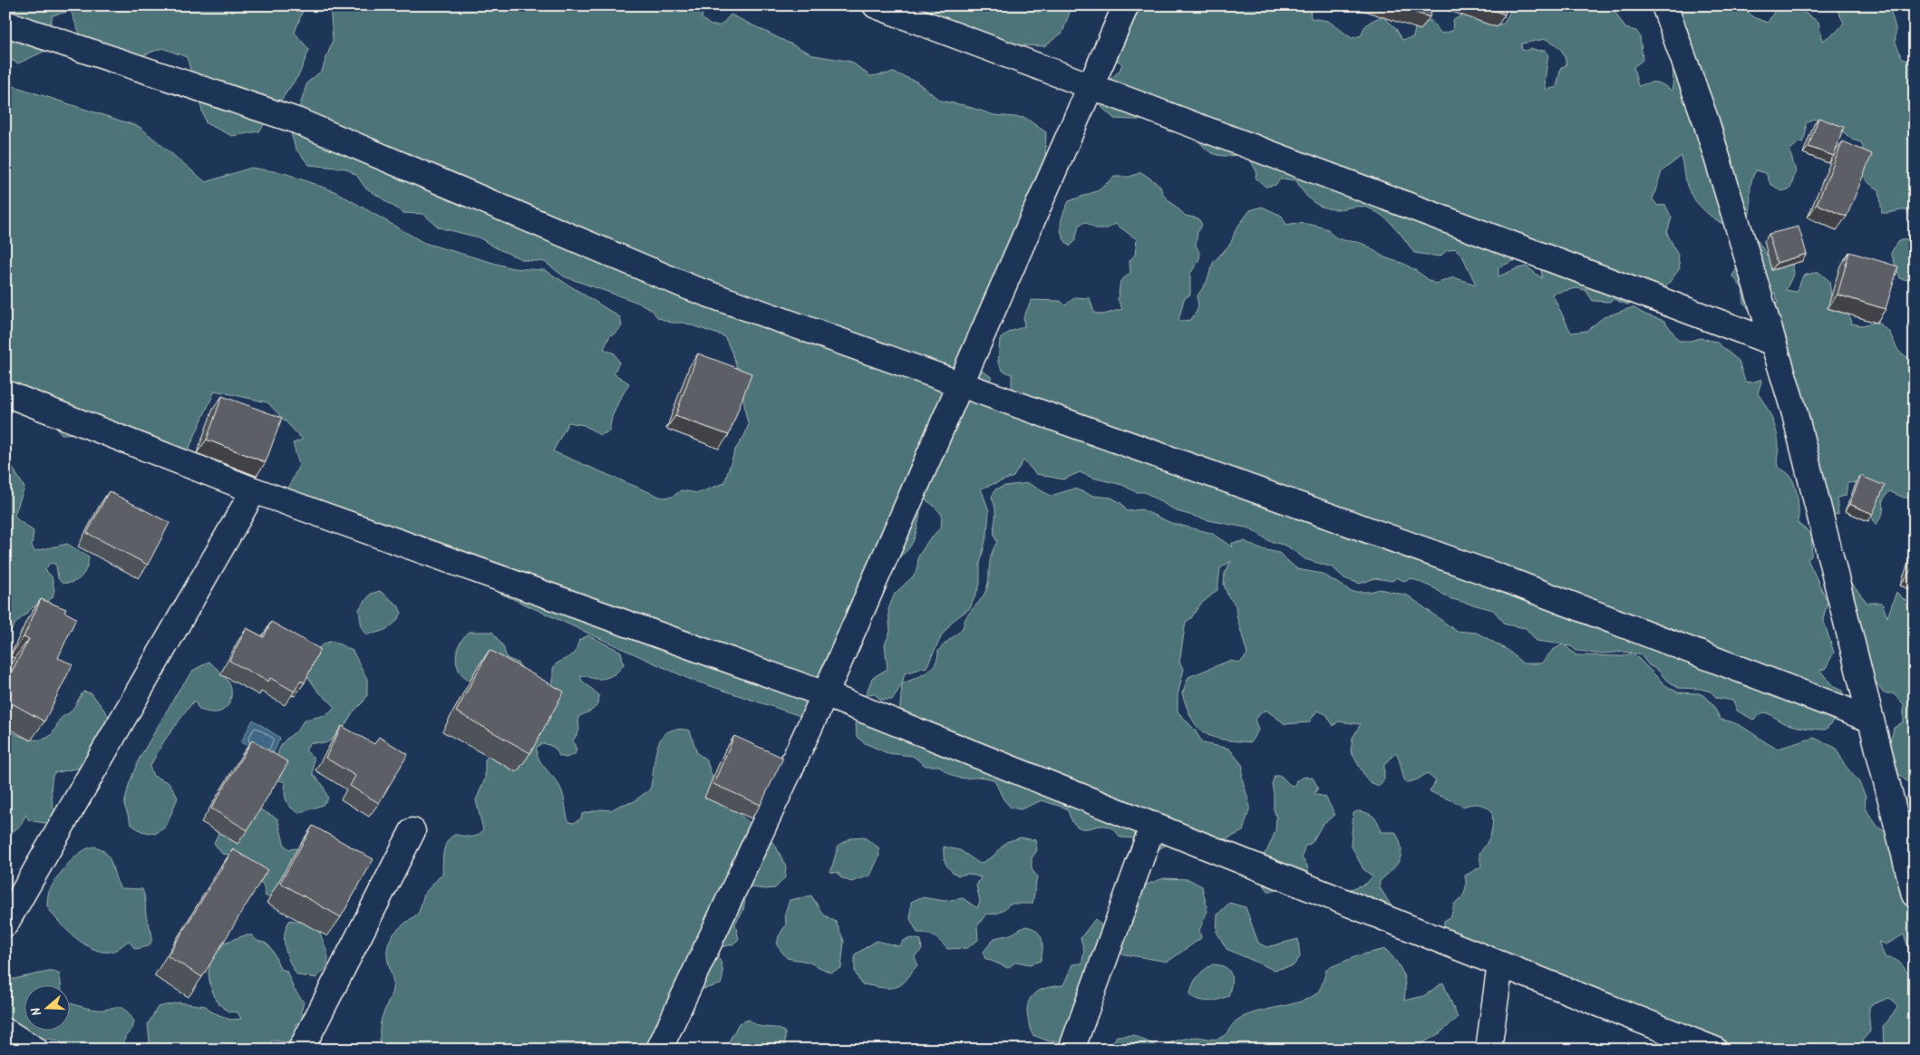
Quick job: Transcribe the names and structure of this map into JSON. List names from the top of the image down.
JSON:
{
  "north": "left"
}
